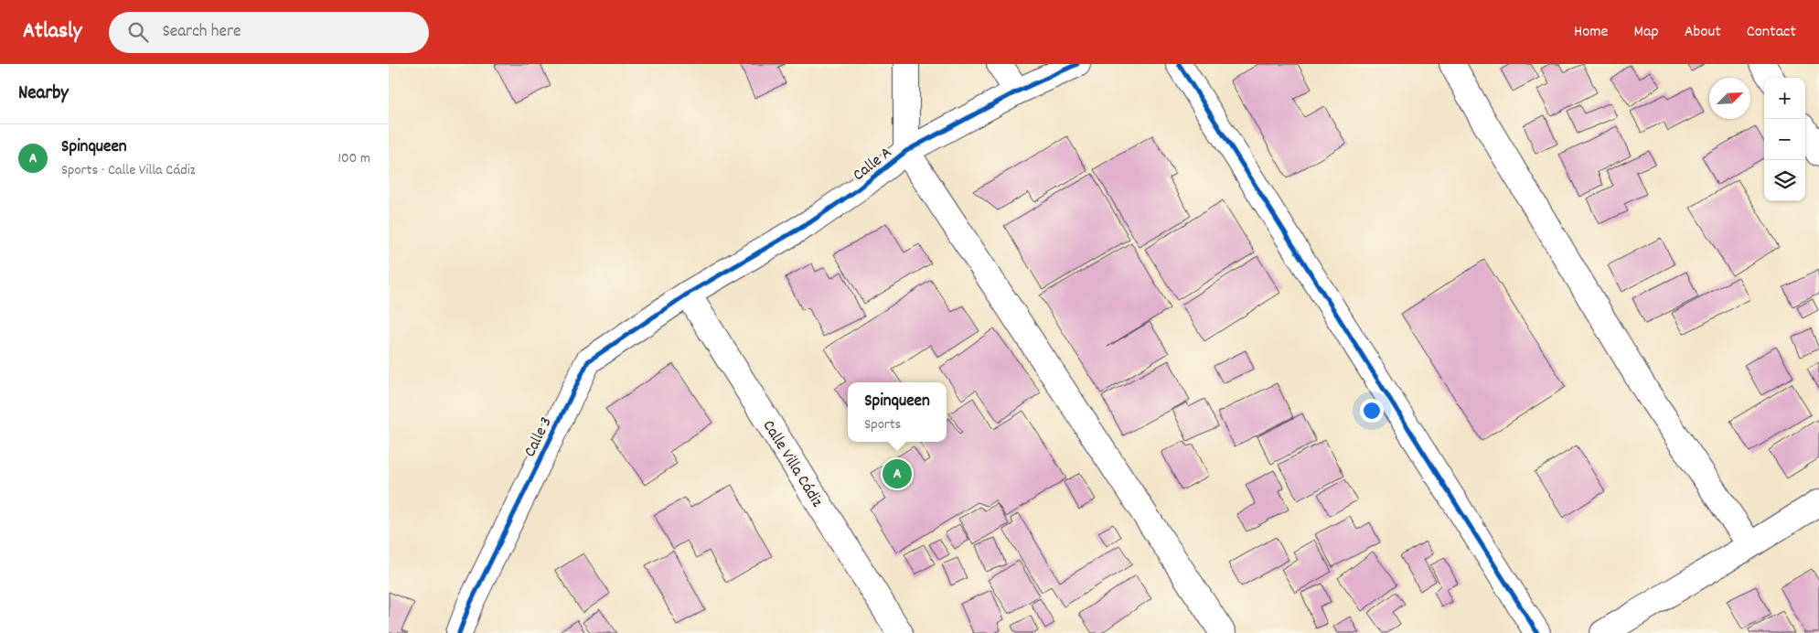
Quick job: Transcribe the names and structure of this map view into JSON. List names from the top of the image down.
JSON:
{
  "streets": {
    "street": ["Calle A", "Calle 3", "Calle Villa Cádiz"]
  },
  "crossings": [
    ["Calle A", "Calle 3"],
    ["Calle A", "Calle Villa Cádiz"],
    ["Calle 3", "Calle Villa Cádiz"]
  ],
  "north": "top right",
  "page": {
    "header": "Atlasly",
    "search": "Search here",
    "nav": [
      "Home",
      "Map",
      "About",
      "Contact"
    ],
    "heading": "Nearby",
    "map_buttons": ["+", "−"],
    "list": [
      {
        "mark": "A",
        "name": "Spinqueen",
        "note": "Sports · Calle Villa Cádiz",
        "value": "100 m"
      }
    ],
    "popup": ["Spinqueen", "Sports"],
    "pins": "A"
  }
}
